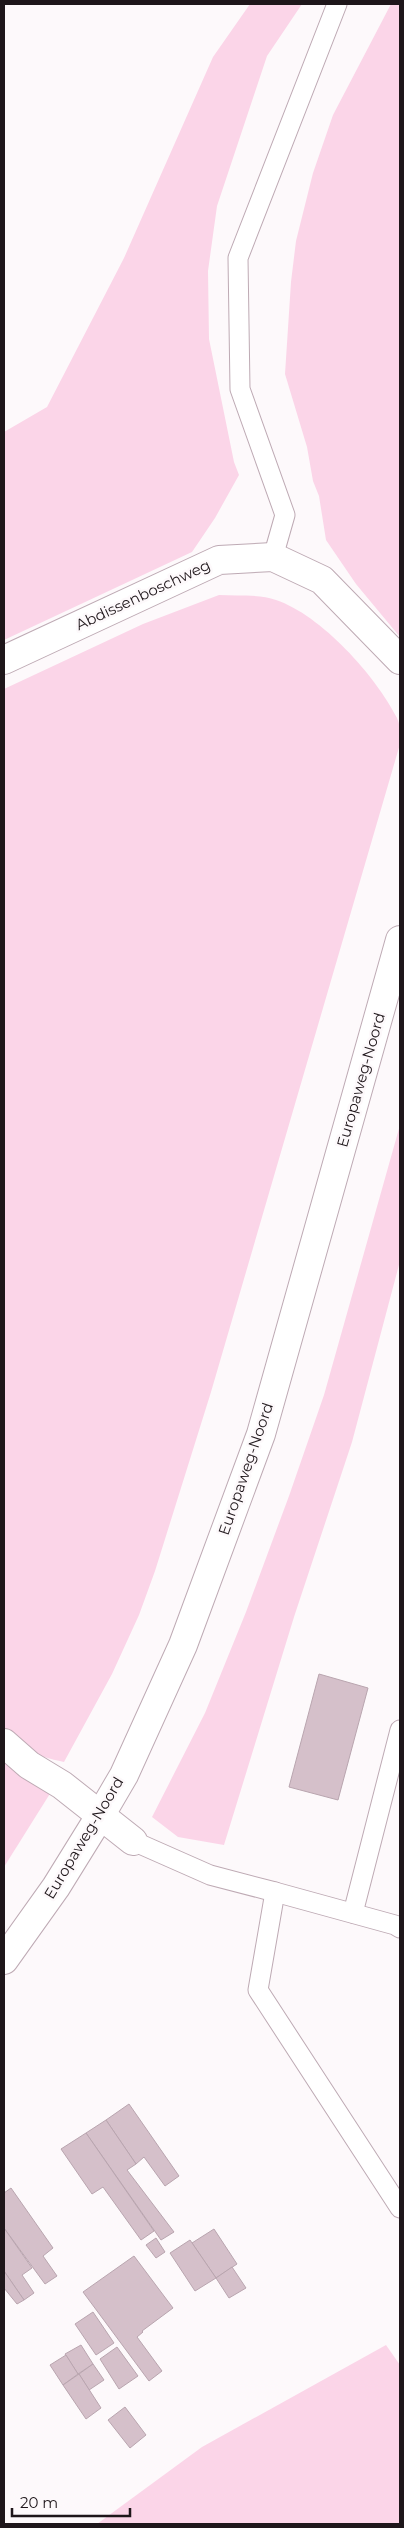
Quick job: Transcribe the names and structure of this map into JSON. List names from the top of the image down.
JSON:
{
  "streets": {
    "street": ["Abdissenboschweg", "Europaweg-Noord"]
  },
  "scale_bar": "20 m"
}
